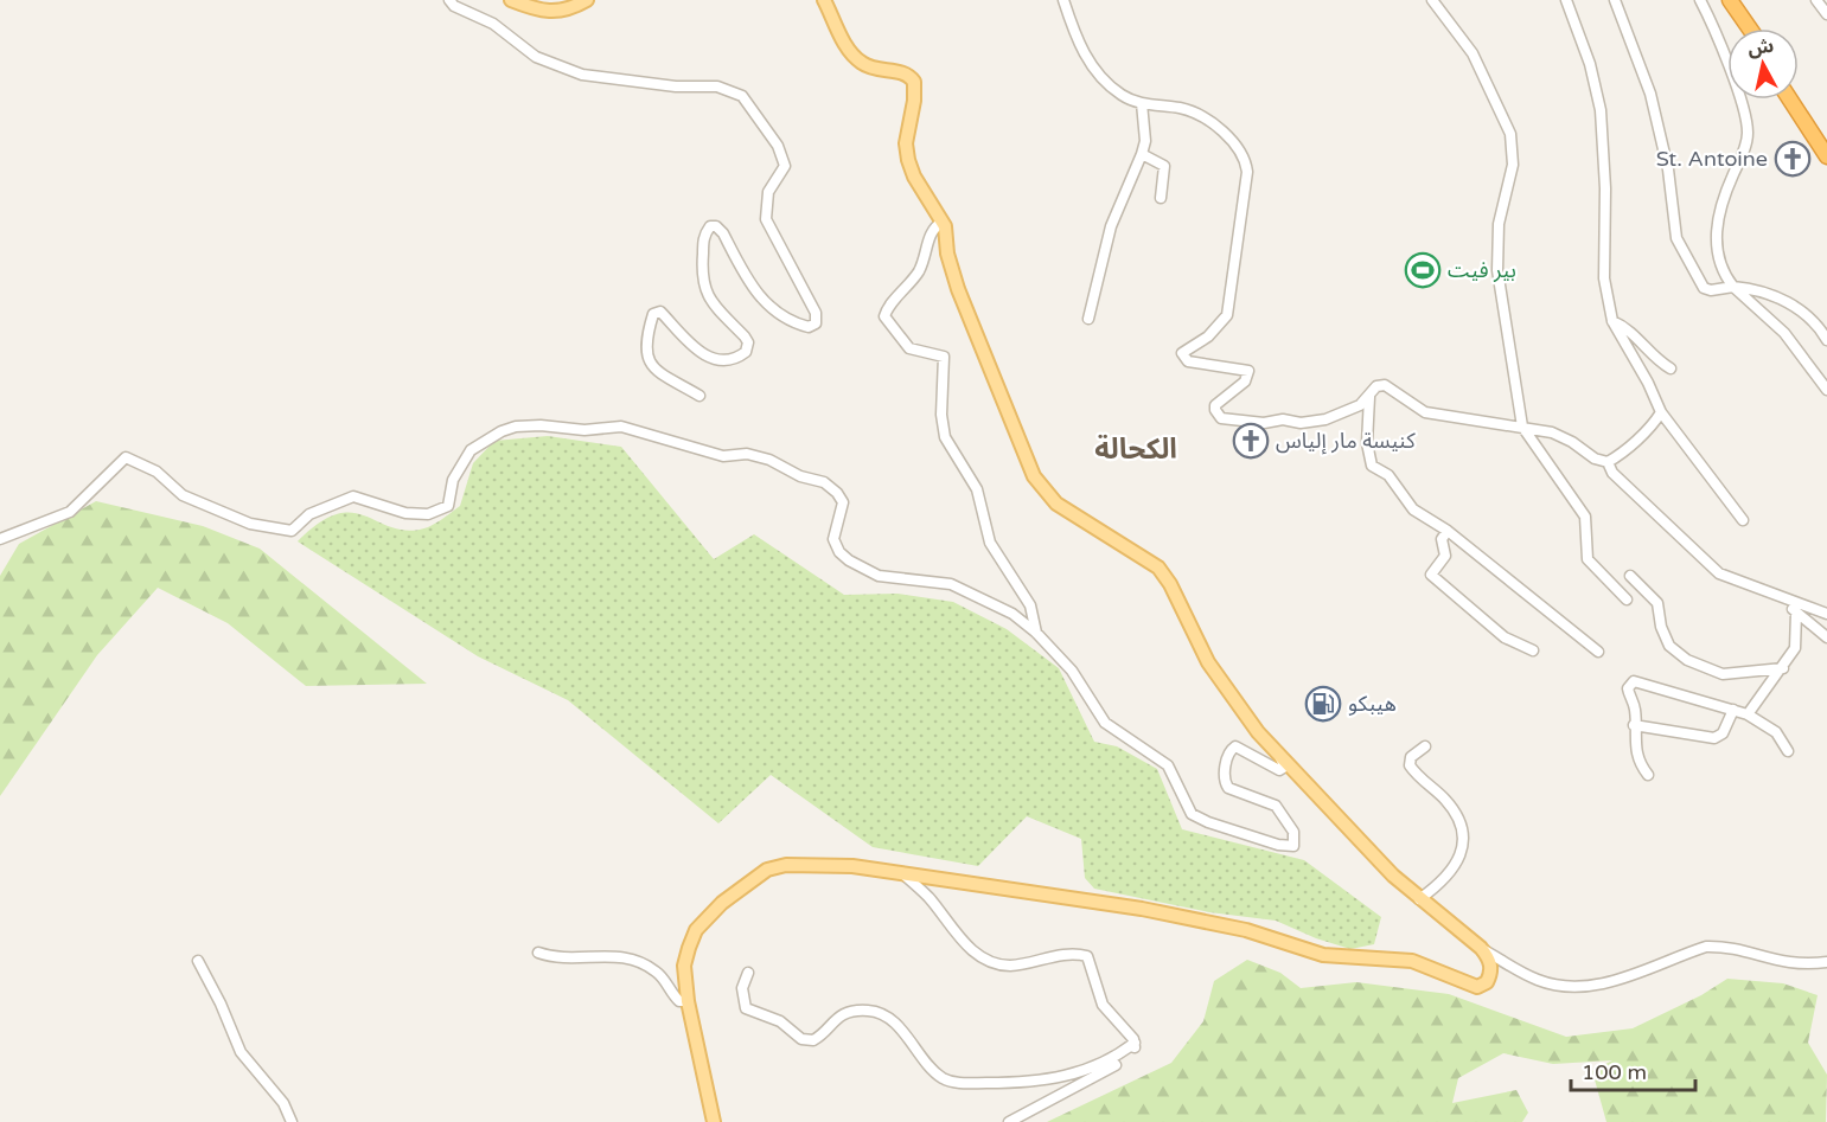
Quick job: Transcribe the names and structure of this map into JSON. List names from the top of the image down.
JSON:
{
  "districts": ["الكحالة"],
  "places": {
    "church": ["St. Antoine", "كنيسة مار إلياس"],
    "sports": ["بير فيت"],
    "fuel station": ["هيبكو"]
  },
  "scale_bar": "100 m",
  "north": "top"
}
